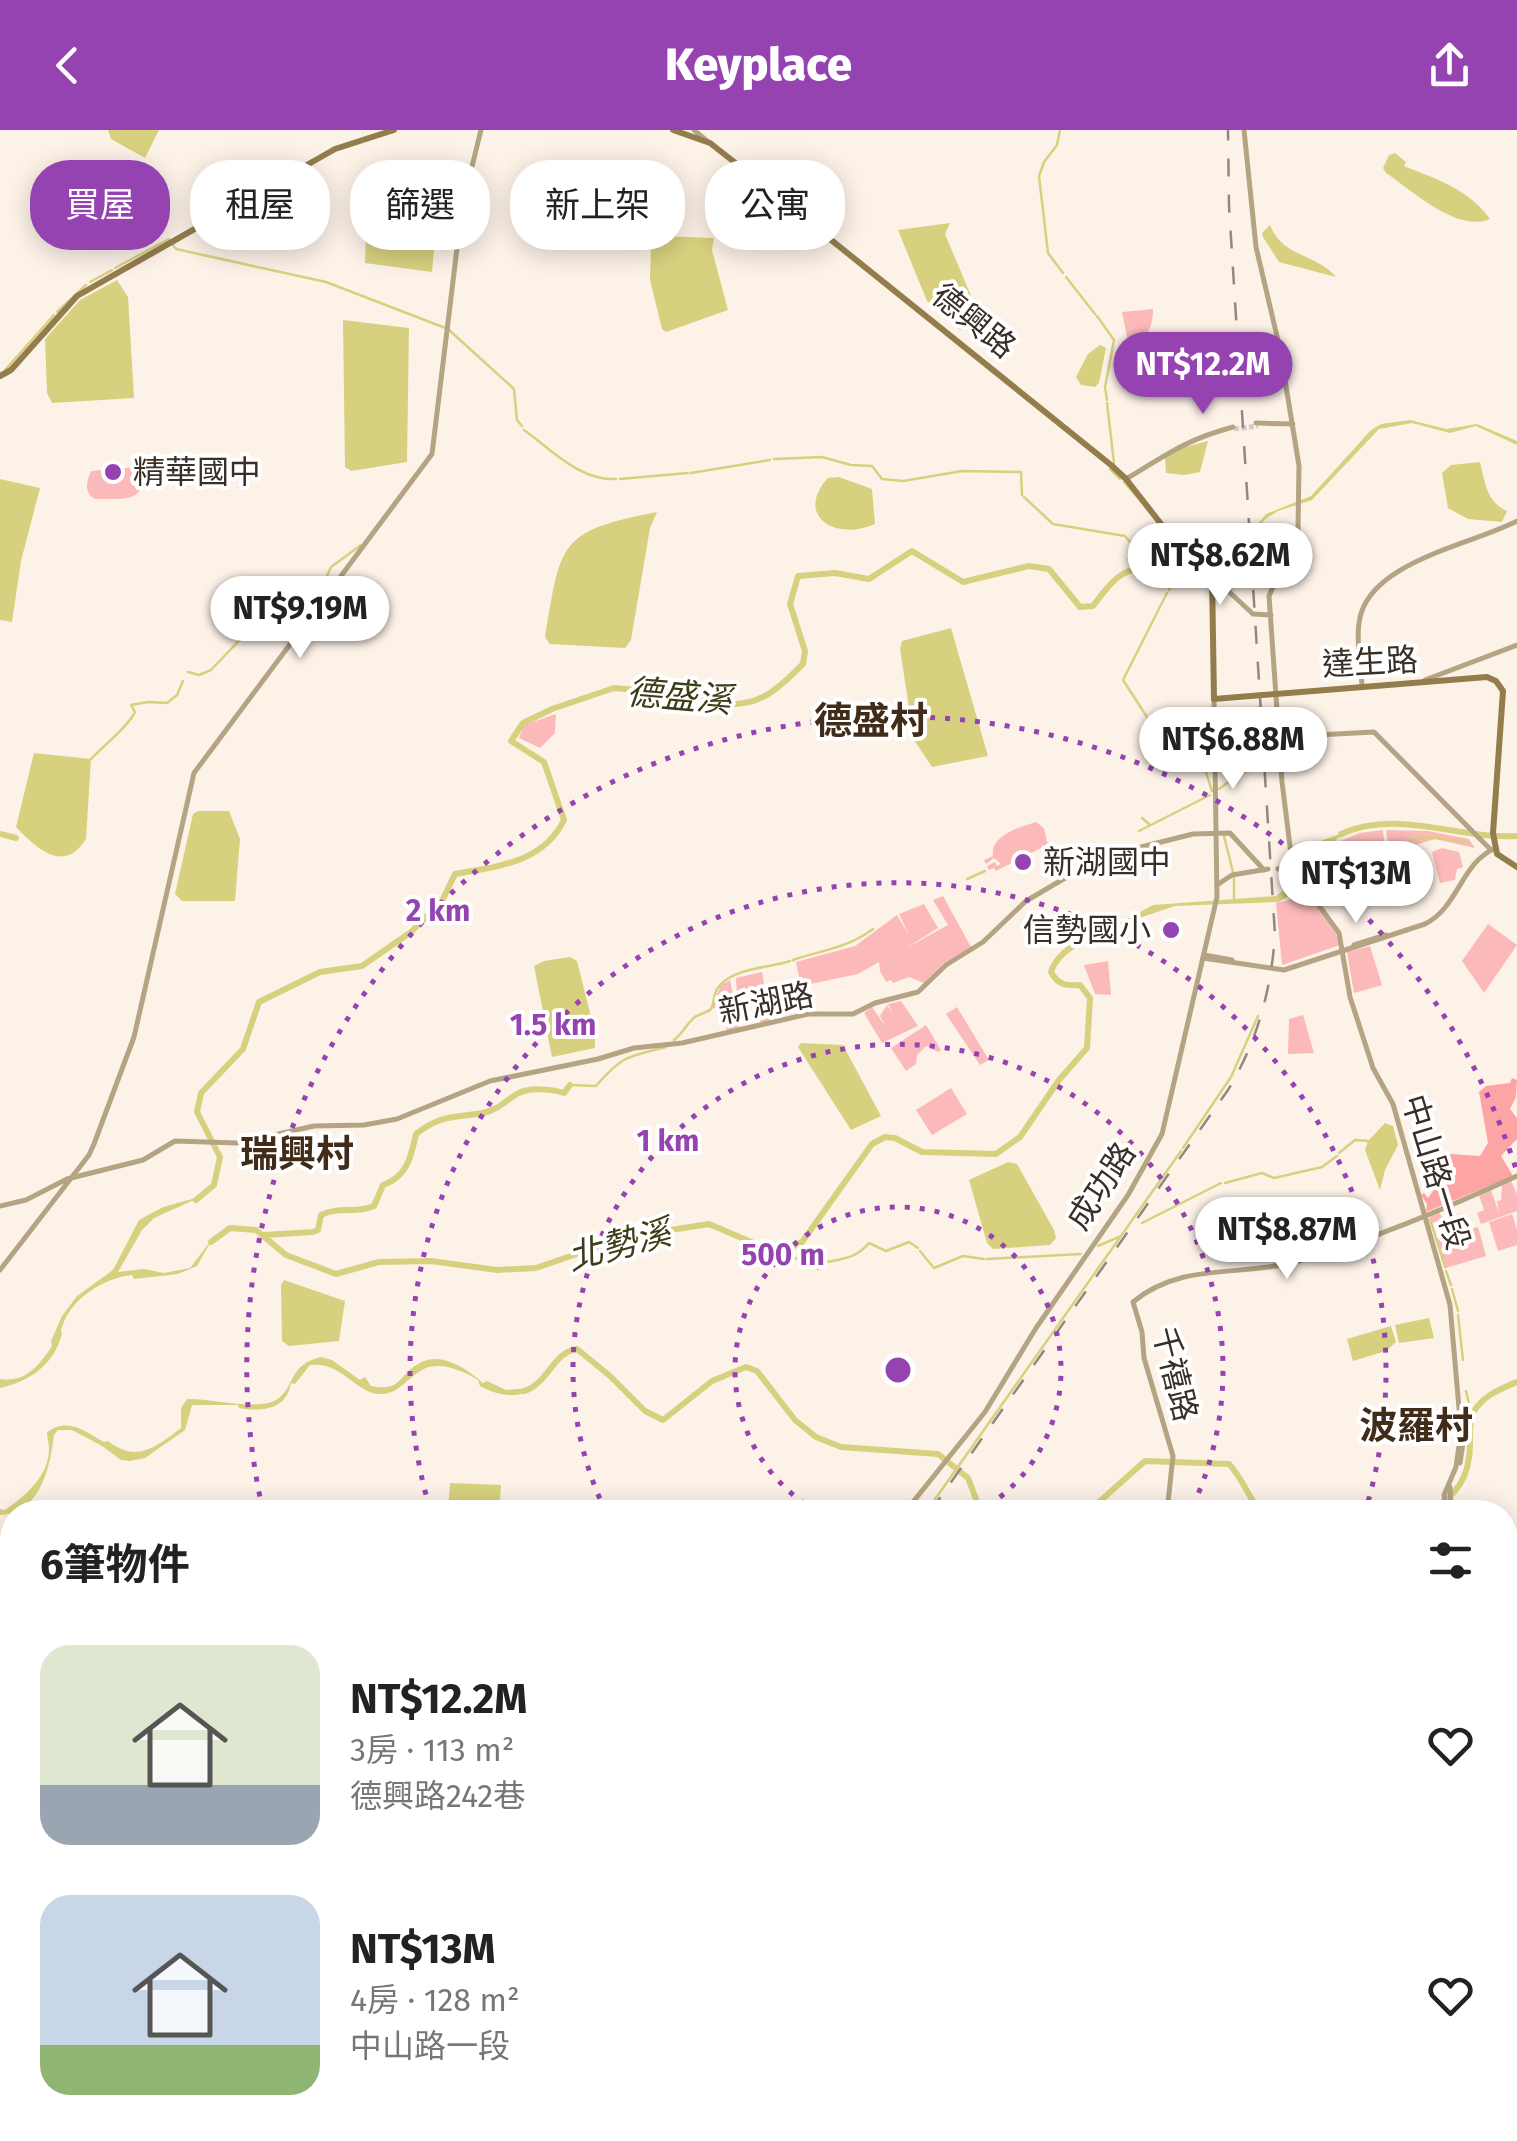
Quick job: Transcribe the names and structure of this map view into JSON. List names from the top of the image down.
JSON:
{
  "streets": {
    "main road": ["德興路", "達生路", "成功路"],
    "street": ["新湖路", "中山路一段", "千禧路"]
  },
  "crossings": [
    ["德興路", "成功路"],
    ["新湖路", "成功路"],
    ["中山路一段", "千禧路"]
  ],
  "districts": ["德盛村", "瑞興村", "波羅村"],
  "water": ["德盛溪", "北勢溪"],
  "places": ["精華國中", "新湖國中", "信勢國小"],
  "page": {
    "header": "Keyplace",
    "chip": [
      "買屋",
      "租屋",
      "篩選",
      "新上架",
      "公寓"
    ],
    "price": [
      "NT$12.2M",
      "NT$8.62M",
      "NT$9.19M",
      "NT$6.88M",
      "NT$13M",
      "NT$8.87M"
    ],
    "heading": "6筆物件",
    "list": [
      {
        "name": "NT$12.2M",
        "note": "3房 · 113 m² · 德興路242巷"
      },
      {
        "name": "NT$13M",
        "note": "4房 · 128 m² · 中山路一段"
      }
    ]
  },
  "rings": [
    "2 km",
    "1.5 km",
    "1 km",
    "500 m"
  ]
}
